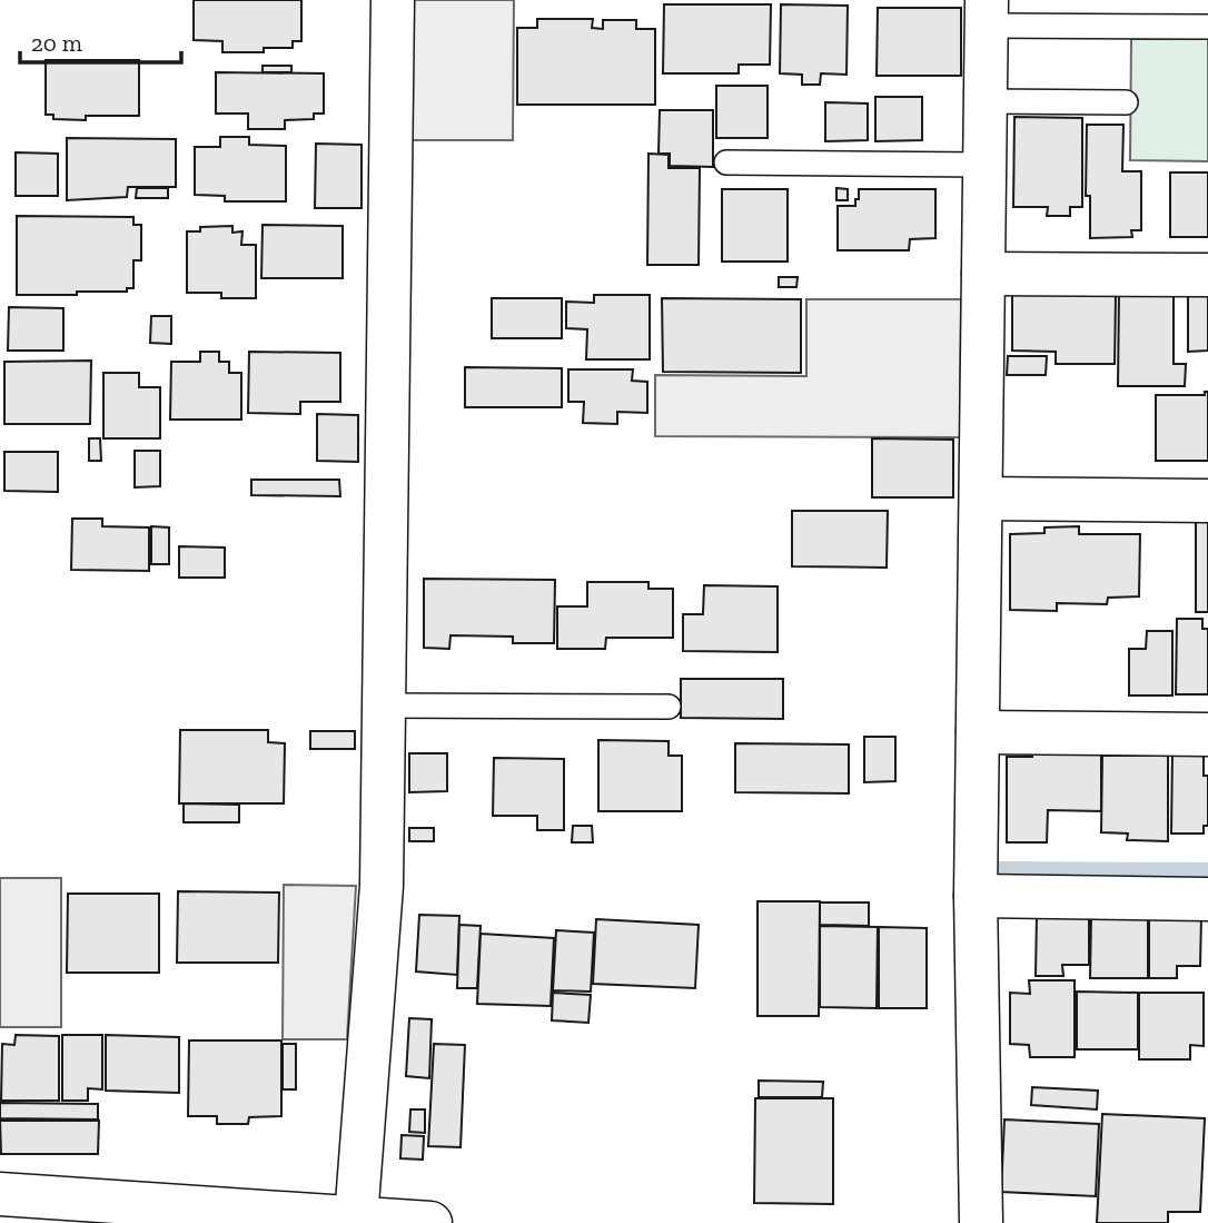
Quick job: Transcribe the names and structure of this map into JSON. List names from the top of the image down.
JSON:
{
  "scale_bar": "20 m"
}
